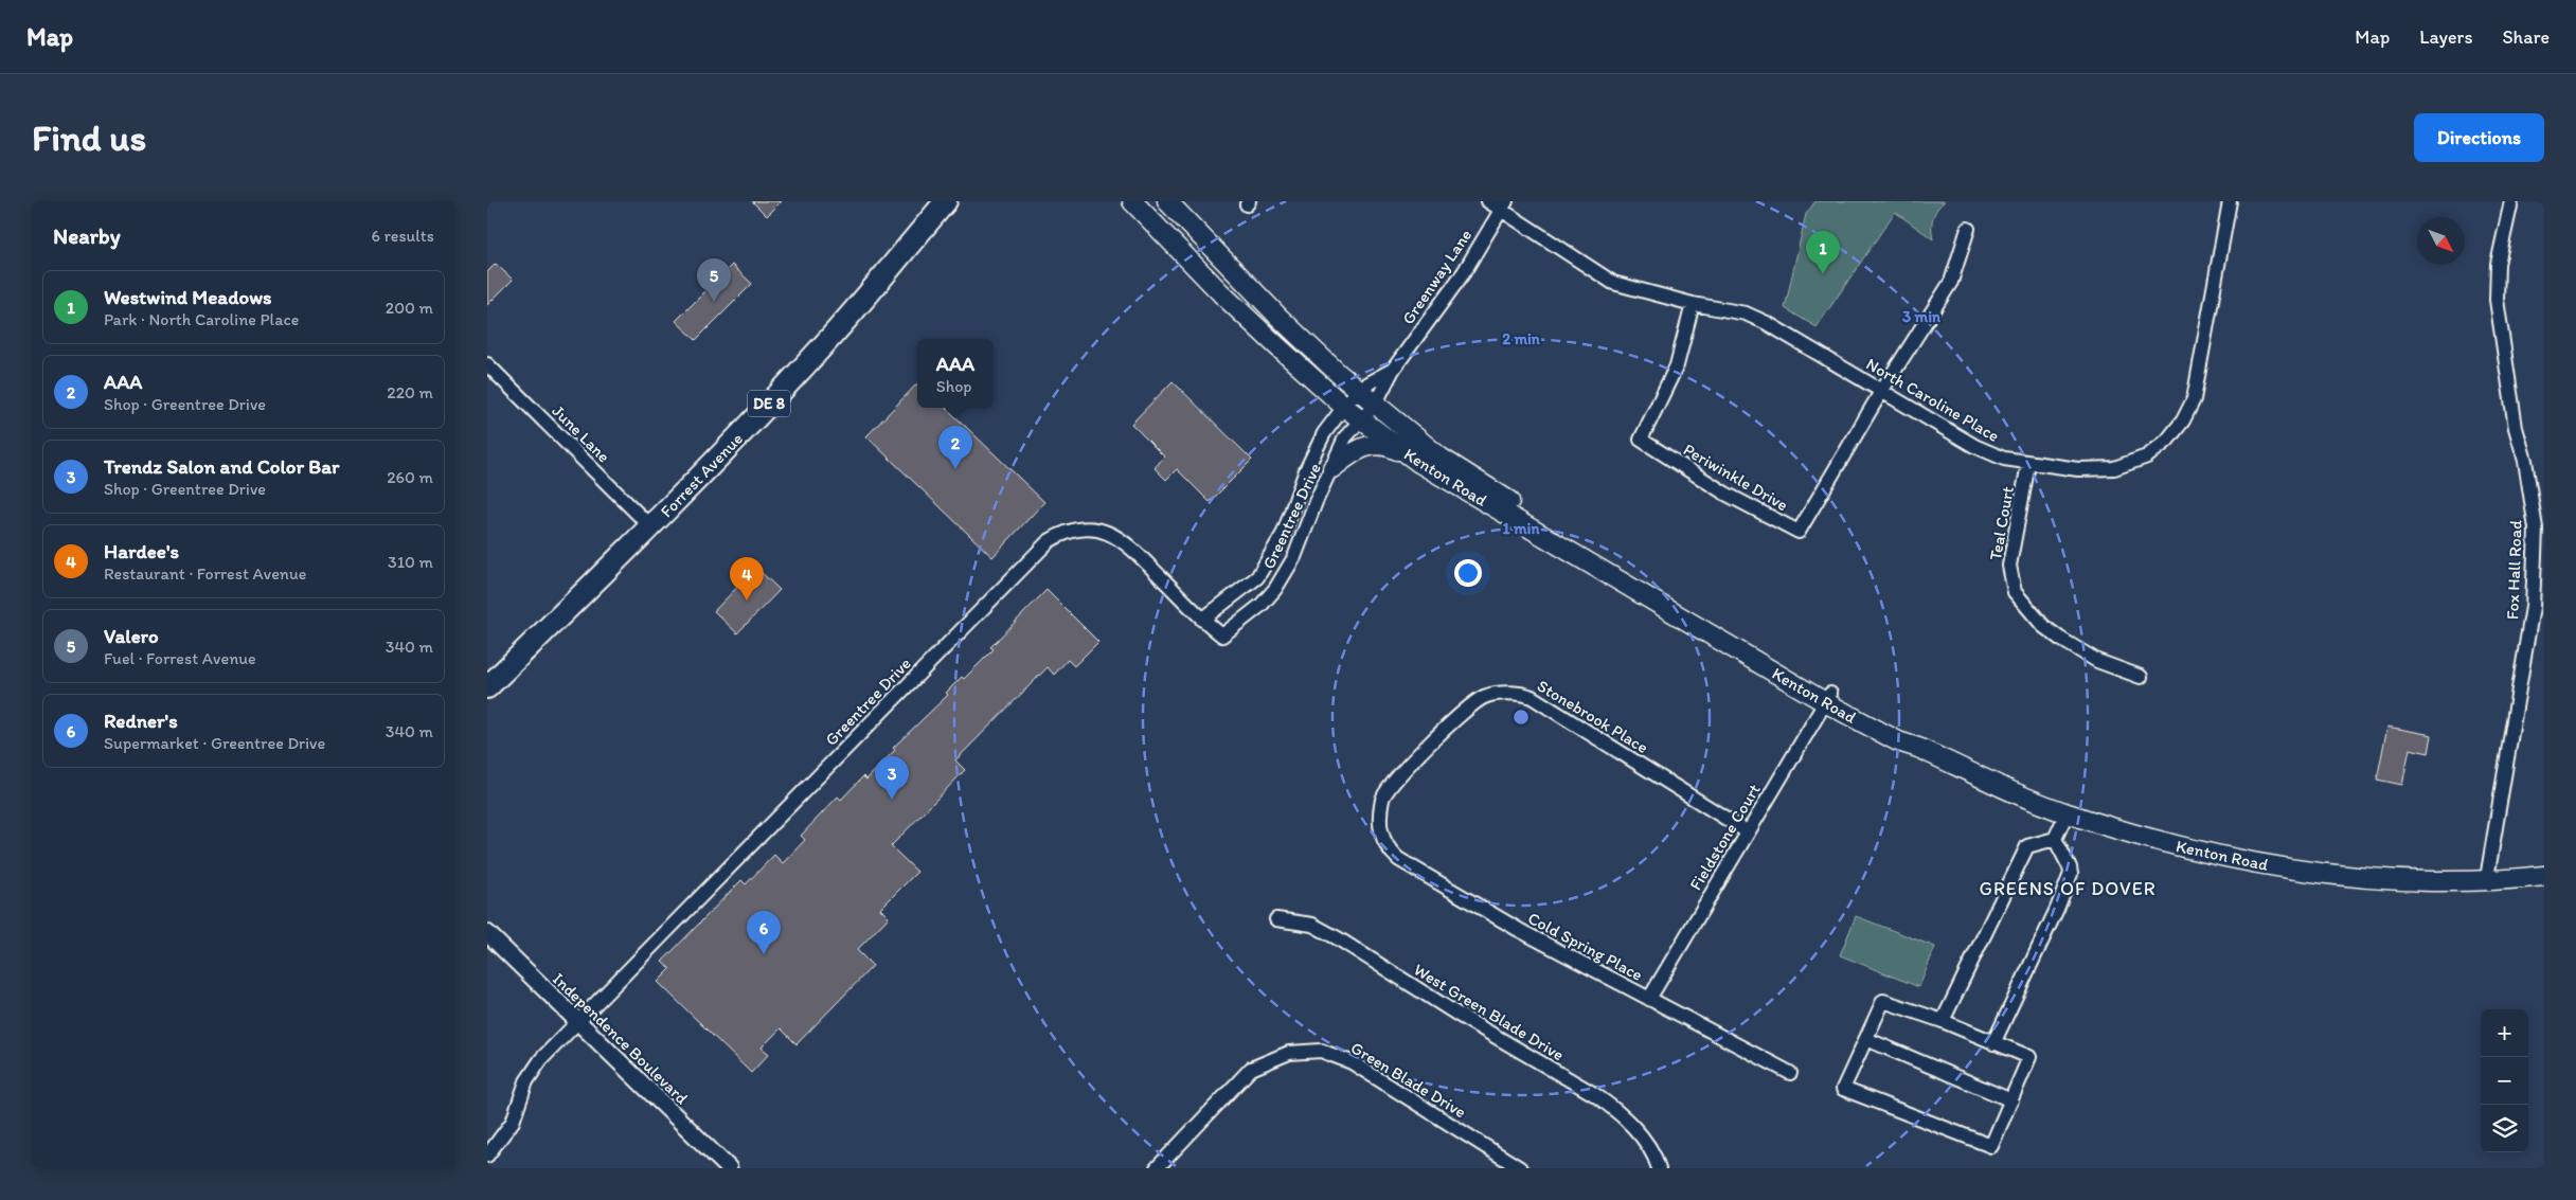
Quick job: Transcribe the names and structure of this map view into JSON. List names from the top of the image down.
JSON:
{
  "streets": {
    "highway": ["DE 8", "Forrest Avenue"],
    "main road": ["Kenton Road"],
    "street": [
      "Greenway Lane",
      "North Caroline Place",
      "June Lane",
      "Periwinkle Drive",
      "Greentree Drive",
      "Teal Court",
      "Fox Hall Road",
      "Stonebrook Place",
      "Fieldstone Court",
      "Cold Spring Place",
      "West Green Blade Drive",
      "Independence Boulevard",
      "Green Blade Drive"
    ]
  },
  "crossings": [
    ["Greenway Lane", "North Caroline Place"],
    ["Greenway Lane", "Kenton Road"],
    ["Greenway Lane", "Greentree Drive"],
    ["North Caroline Place", "Periwinkle Drive"],
    ["North Caroline Place", "Teal Court"],
    ["June Lane", "Forrest Avenue"],
    ["Kenton Road", "Greentree Drive"],
    ["Kenton Road", "Fox Hall Road"],
    ["Kenton Road", "Fieldstone Court"],
    ["Greentree Drive", "Independence Boulevard"],
    ["Stonebrook Place", "Fieldstone Court"],
    ["Stonebrook Place", "Cold Spring Place"],
    ["Fieldstone Court", "Cold Spring Place"]
  ],
  "districts": ["GREENS OF DOVER"],
  "north": "bottom right",
  "page": {
    "header": "Map",
    "nav": ["Map", "Layers", "Share"],
    "buttons": "Directions",
    "title": "Find us",
    "heading": ["Nearby", "6 results"],
    "pins": [
      "1",
      "5",
      "2",
      "4",
      "3",
      "6"
    ],
    "list": [
      {
        "mark": "1",
        "name": "Westwind Meadows",
        "note": "Park · North Caroline Place",
        "value": "200 m"
      },
      {
        "mark": "2",
        "name": "AAA",
        "note": "Shop · Greentree Drive",
        "value": "220 m"
      },
      {
        "mark": "3",
        "name": "Trendz Salon and Color Bar",
        "note": "Shop · Greentree Drive",
        "value": "260 m"
      },
      {
        "mark": "4",
        "name": "Hardee's",
        "note": "Restaurant · Forrest Avenue",
        "value": "310 m"
      },
      {
        "mark": "5",
        "name": "Valero",
        "note": "Fuel · Forrest Avenue",
        "value": "340 m"
      },
      {
        "mark": "6",
        "name": "Redner's",
        "note": "Supermarket · Greentree Drive",
        "value": "340 m"
      }
    ],
    "popup": ["AAA", "Shop"],
    "map_buttons": ["+", "−"]
  },
  "rings": ["3 min", "2 min", "1 min"]
}
